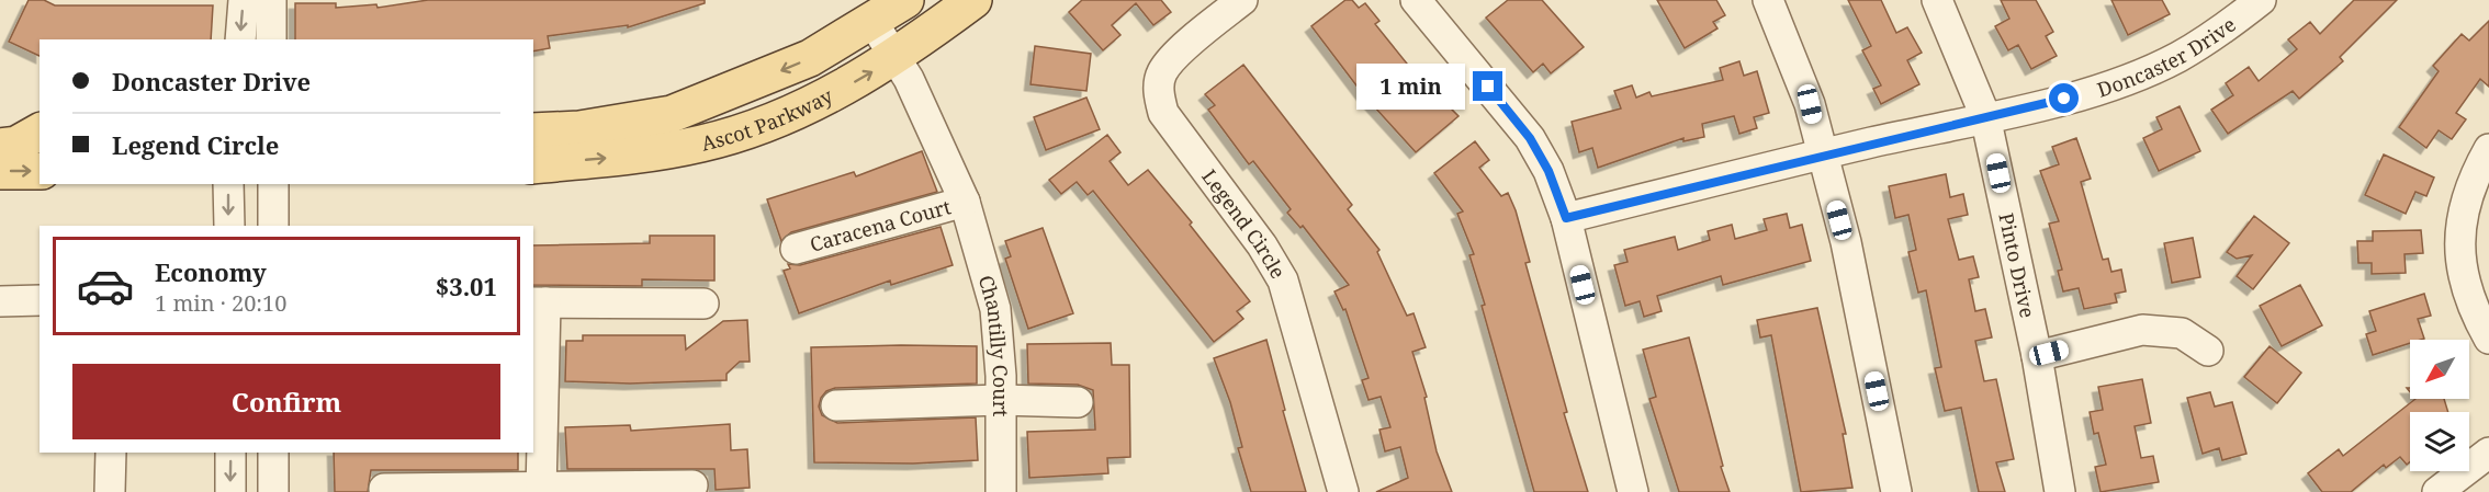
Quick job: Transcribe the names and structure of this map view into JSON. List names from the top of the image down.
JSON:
{
  "streets": {
    "main road": ["Ascot Parkway"],
    "street": [
      "Doncaster Drive",
      "Caracena Court",
      "Legend Circle",
      "Pinto Drive",
      "Chantilly Court"
    ]
  },
  "crossings": [
    ["Doncaster Drive", "Pinto Drive"],
    ["Ascot Parkway", "Chantilly Court"],
    ["Caracena Court", "Chantilly Court"]
  ],
  "north": "bottom left",
  "page": {
    "banner": ["Doncaster Drive", "Legend Circle"],
    "bubble": "1 min",
    "list": [
      {
        "name": "Economy",
        "note": "1 min · 20:10",
        "value": "$3.01"
      }
    ],
    "buttons": "Confirm"
  }
}
